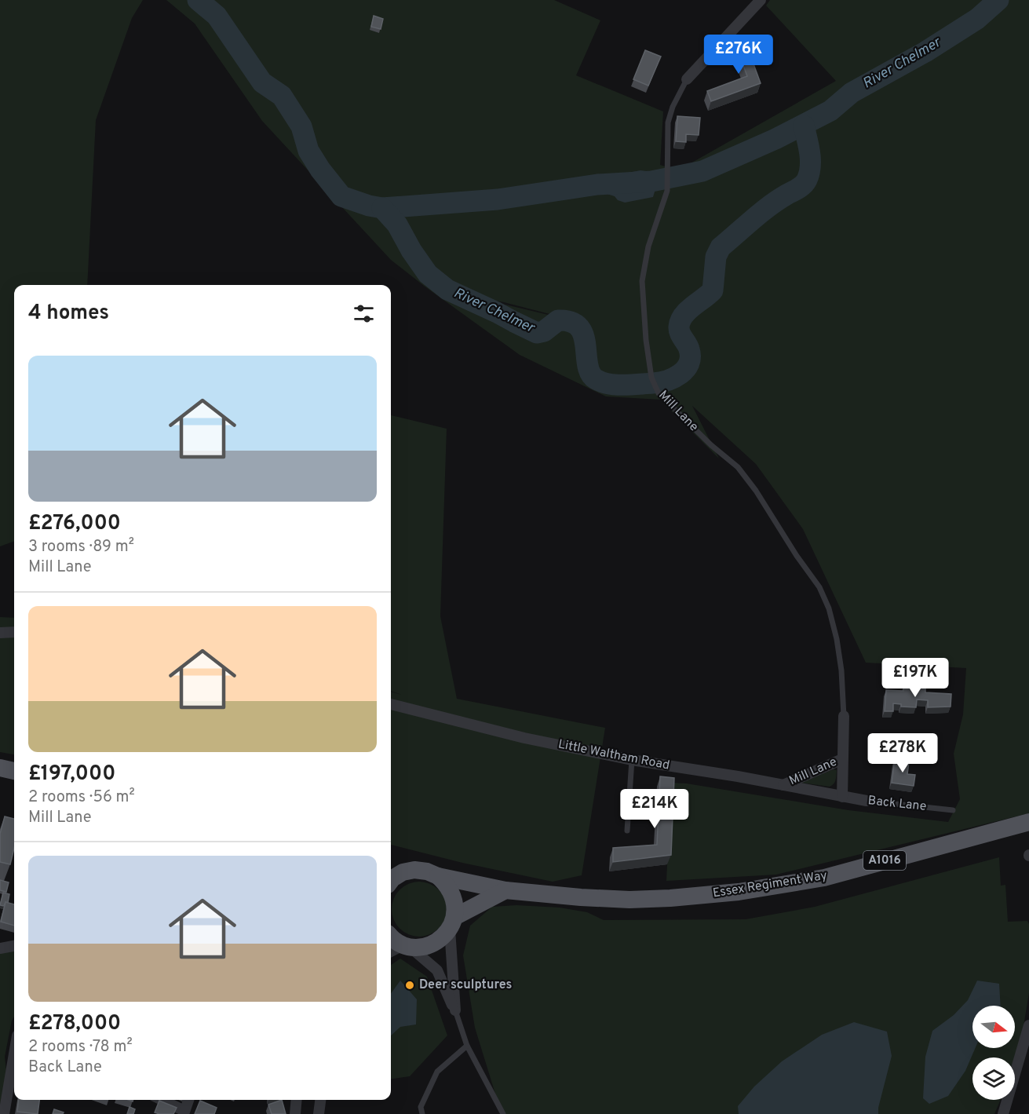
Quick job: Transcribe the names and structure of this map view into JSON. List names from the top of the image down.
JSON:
{
  "streets": {
    "main road": ["A1016", "Essex Regiment Way"],
    "street": ["Mill Lane", "Little Waltham Road", "Back Lane"]
  },
  "crossings": [
    ["Mill Lane", "Little Waltham Road"],
    ["Mill Lane", "Back Lane"],
    ["Little Waltham Road", "Back Lane"]
  ],
  "water": ["River Chelmer"],
  "places": ["Deer sculptures"],
  "north": "right",
  "page": {
    "price": [
      "£276K",
      "£197K",
      "£278K",
      "£214K"
    ],
    "heading": "4 homes",
    "list": [
      {
        "name": "£276,000",
        "note": "3 rooms · 89 m² · Mill Lane"
      },
      {
        "name": "£197,000",
        "note": "2 rooms · 56 m² · Mill Lane"
      },
      {
        "name": "£278,000",
        "note": "2 rooms · 78 m² · Back Lane"
      }
    ]
  }
}
